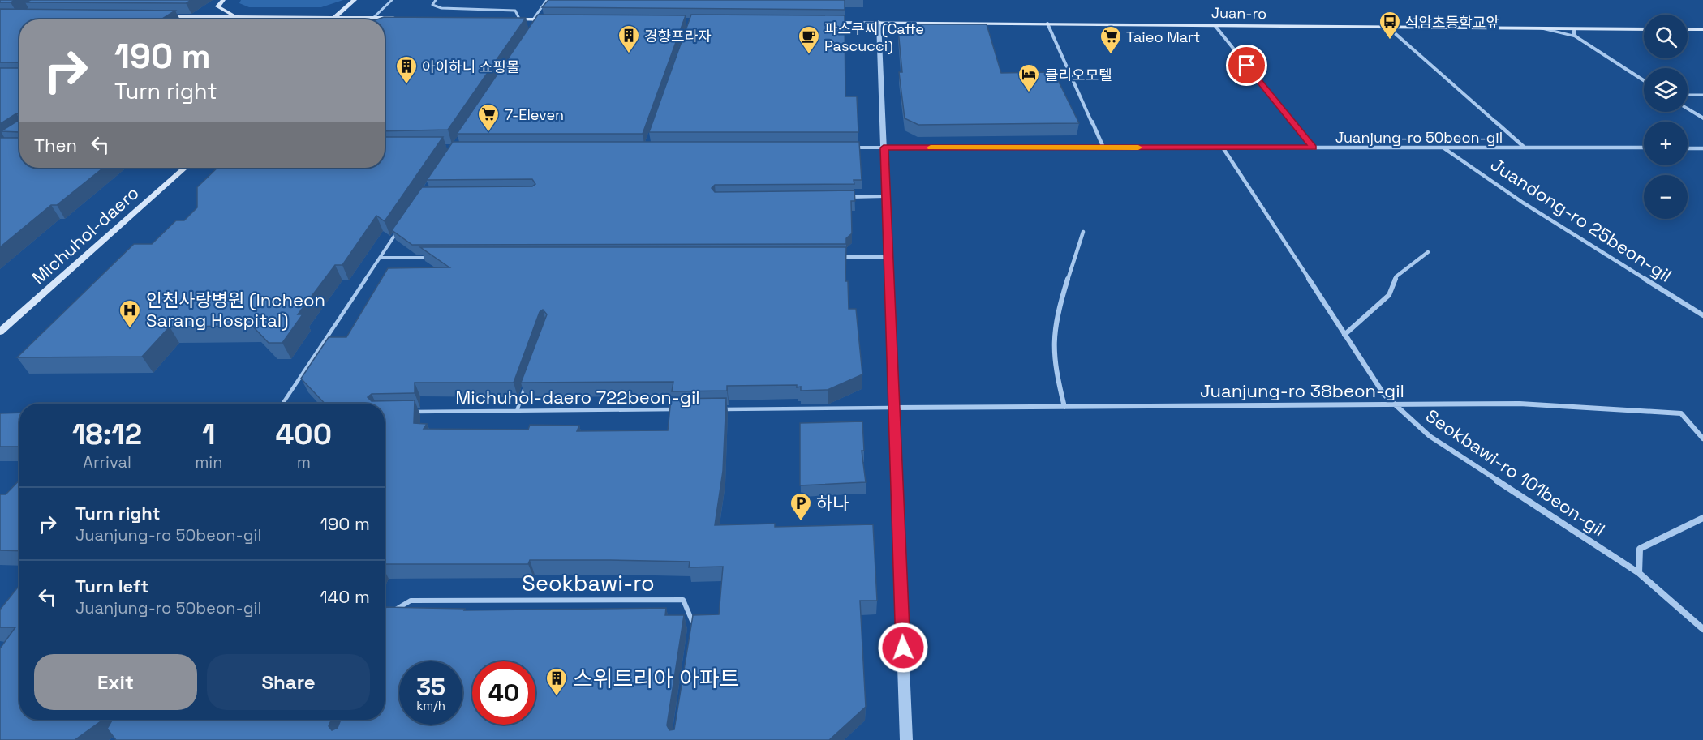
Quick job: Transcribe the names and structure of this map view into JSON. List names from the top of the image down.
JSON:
{
  "streets": {
    "main road": ["Juan-ro", "Michuhol-daero"],
    "street": [
      "Juanjung-ro 50beon-gil",
      "Juandong-ro 25beon-gil",
      "Juanjung-ro 38beon-gil",
      "Seokbawi-ro 101beon-gil"
    ],
    "lane": ["Michuhol-daero 722beon-gil", "Seokbawi-ro"]
  },
  "crossings": [
    ["Juan-ro", "Juanjung-ro 50beon-gil"],
    ["Juanjung-ro 50beon-gil", "Juandong-ro 25beon-gil"],
    ["Juanjung-ro 50beon-gil", "Seokbawi-ro 101beon-gil"],
    ["Juanjung-ro 38beon-gil", "Michuhol-daero 722beon-gil"],
    ["Juanjung-ro 38beon-gil", "Seokbawi-ro 101beon-gil"]
  ],
  "places": {
    "bus stop": ["석암초등학교앞"],
    "building": ["경향프라자", "아이하니 쇼핑몰", "스위트리아 아파트"],
    "cafe": ["파스쿠찌 (Caffe Pascucci)"],
    "supermarket": ["Taieo Mart", "7-Eleven"],
    "hotel": ["클리오모텔"],
    "hospital": ["인천사랑병원 (Incheon Sarang Hospital)"],
    "parking": ["하나"]
  },
  "page": {
    "map_buttons": ["+", "−"],
    "turn": ["190 m", "Turn right"],
    "then": "Then",
    "eta": [
      "18:12",
      "Arrival",
      "1",
      "min",
      "400",
      "m"
    ],
    "list": [
      {
        "name": "Turn right",
        "note": "Juanjung-ro 50beon-gil",
        "value": "190 m"
      },
      {
        "name": "Turn left",
        "note": "Juanjung-ro 50beon-gil",
        "value": "140 m"
      }
    ],
    "buttons": ["Exit", "Share"],
    "speed": "35 km/h",
    "limit": "40"
  }
}
